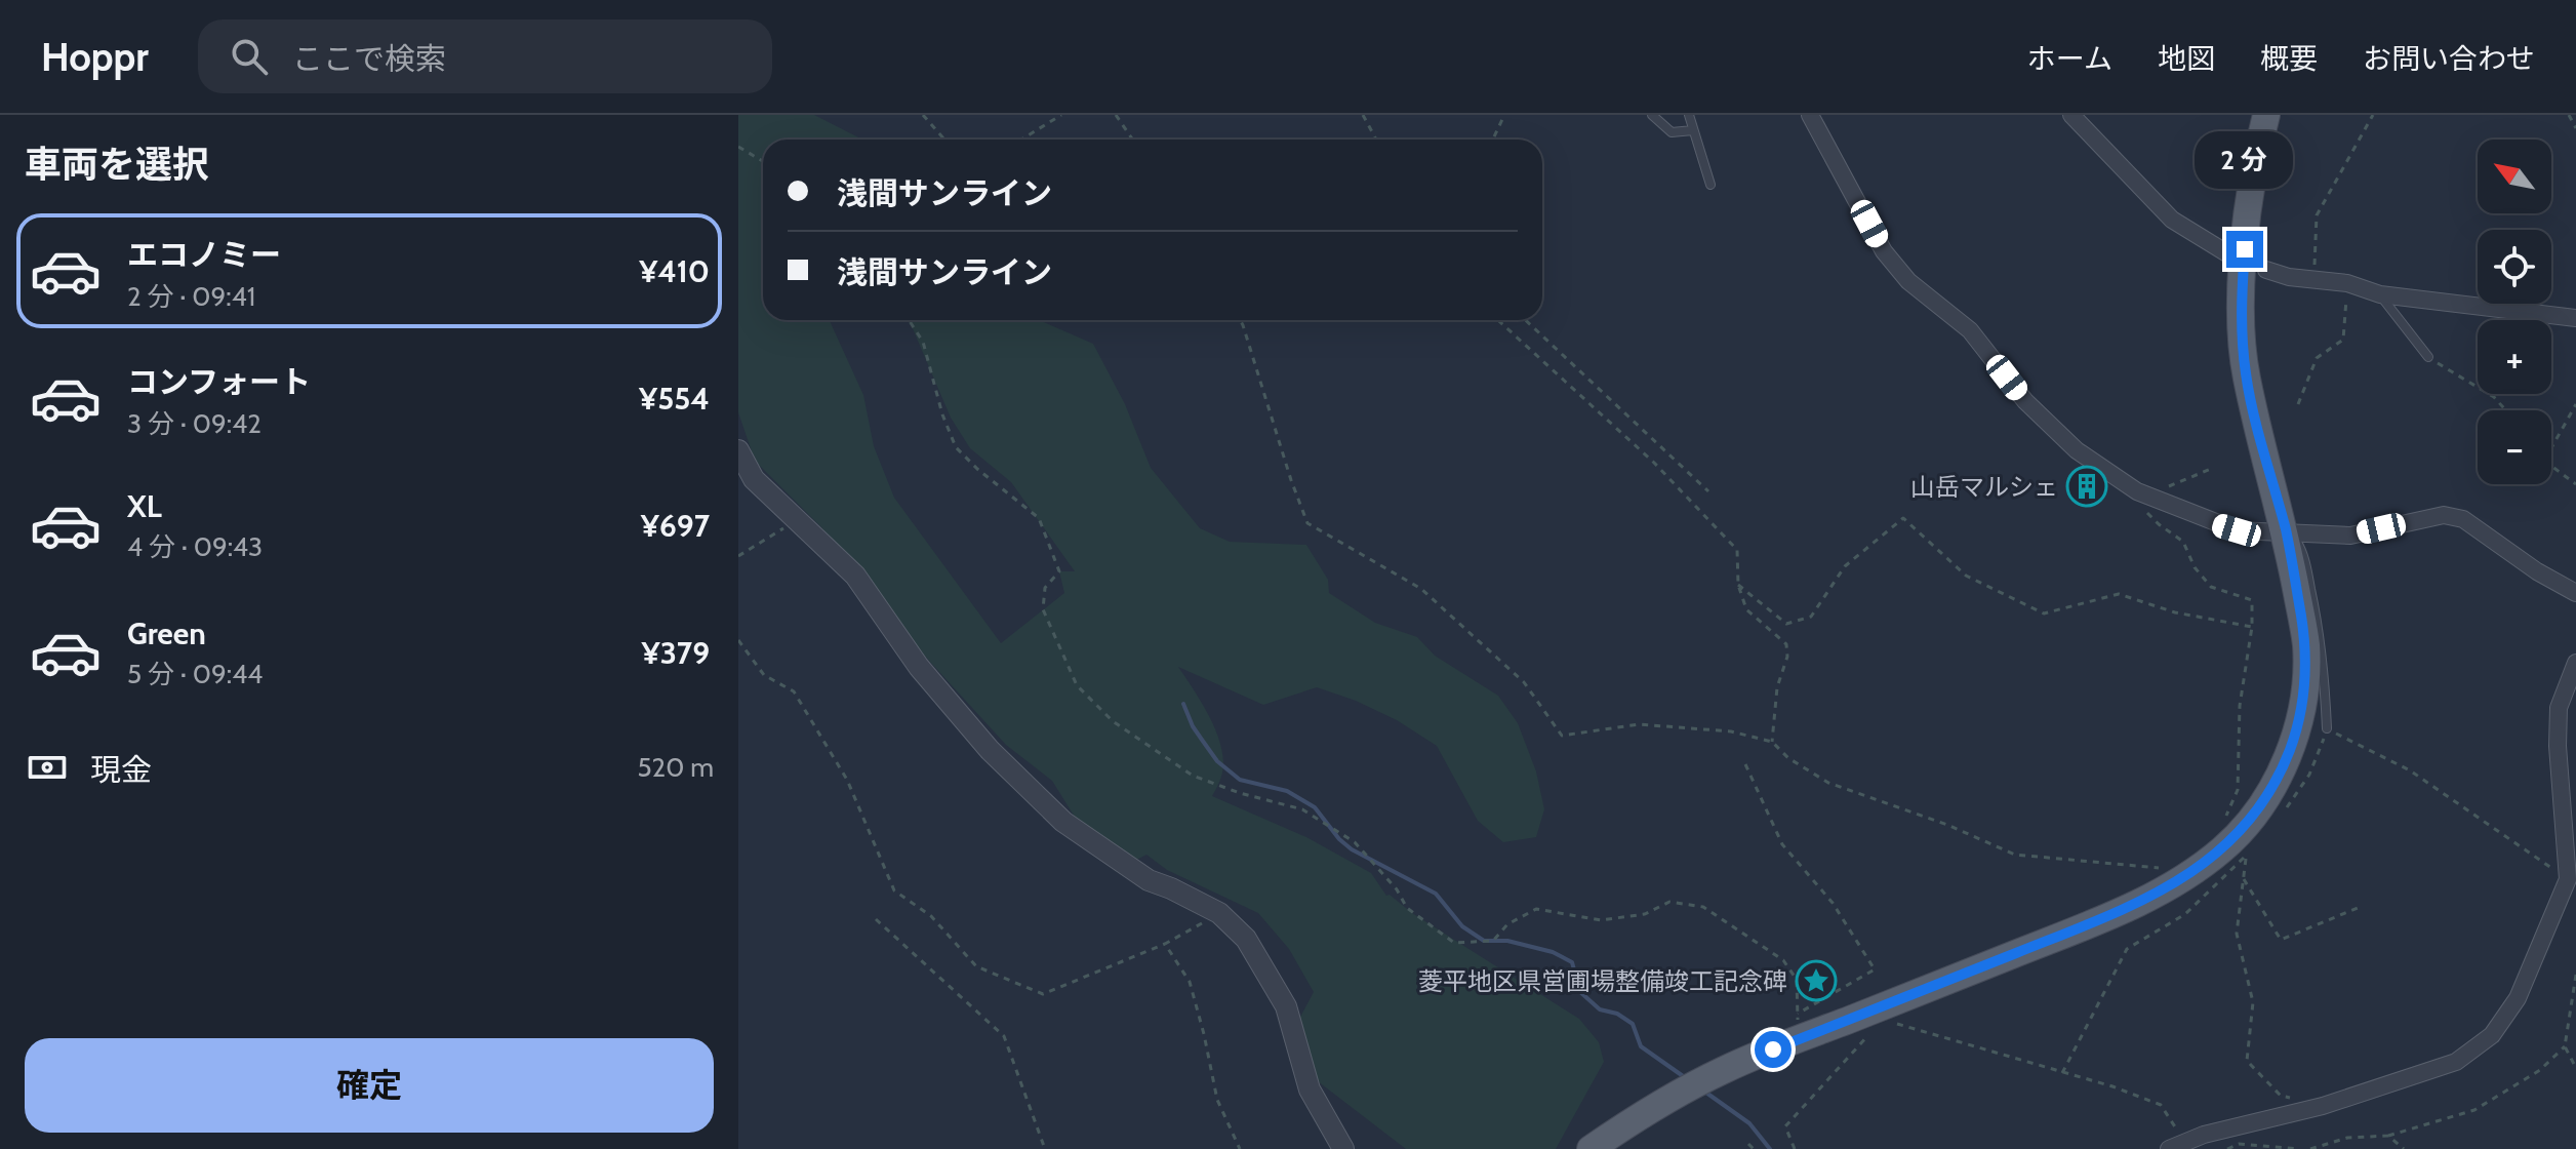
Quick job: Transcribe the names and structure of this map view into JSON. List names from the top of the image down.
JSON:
{
  "places": {
    "building": ["山岳マルシェ"],
    "place": ["菱平地区県営圃場整備竣工記念碑"]
  },
  "north": "top left",
  "page": {
    "header": "Hoppr",
    "search": "ここで検索",
    "nav": [
      "ホーム",
      "地図",
      "概要",
      "お問い合わせ"
    ],
    "heading": "車両を選択",
    "bubble": "2 分",
    "map_buttons": ["+", "−"],
    "banner": ["浅間サンライン", "浅間サンライン"],
    "list": [
      {
        "name": "エコノミー",
        "note": "2 分 · 09:41",
        "value": "¥410"
      },
      {
        "name": "コンフォート",
        "note": "3 分 · 09:42",
        "value": "¥554"
      },
      {
        "name": "XL",
        "note": "4 分 · 09:43",
        "value": "¥697"
      },
      {
        "name": "Green",
        "note": "5 分 · 09:44",
        "value": "¥379"
      }
    ],
    "pay": ["現金", "520 m"],
    "buttons": "確定"
  }
}
